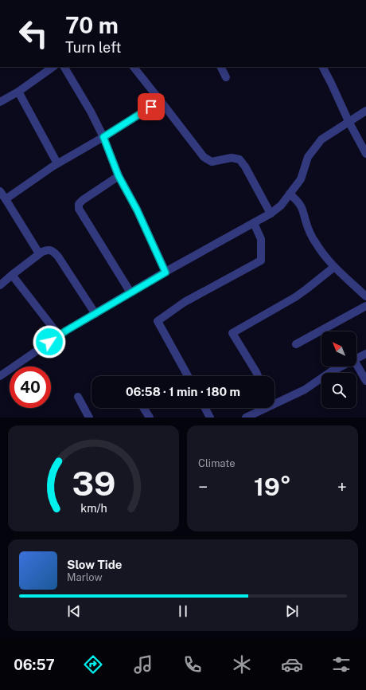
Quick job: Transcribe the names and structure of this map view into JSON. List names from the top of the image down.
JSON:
{
  "north": "top left",
  "page": {
    "turn": ["70 m", "Turn left"],
    "limit": "40",
    "trip": "06:58 · 1 min · 180 m",
    "tile": "Climate",
    "heat": ["−", "19°", "+"],
    "song": ["Slow Tide", "Marlow"],
    "tabs": "06:57",
    "gauge": ["39", "km/h"]
  }
}
